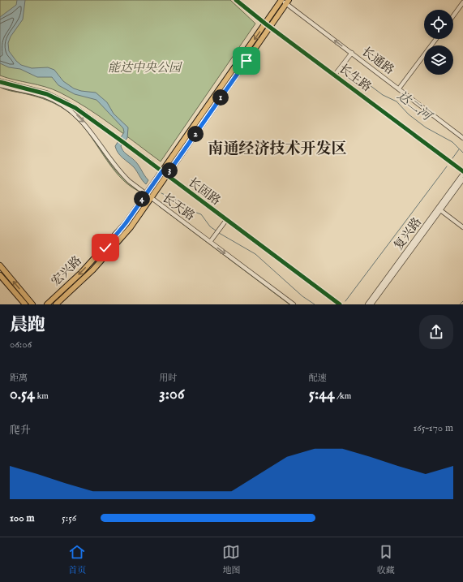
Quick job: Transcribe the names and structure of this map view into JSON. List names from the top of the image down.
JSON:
{
  "streets": {
    "main road": ["宏兴路"],
    "street": [
      "长通路",
      "长生路",
      "长固路",
      "长天路",
      "复兴路"
    ]
  },
  "crossings": [
    ["长通路", "宏兴路"],
    ["长生路", "宏兴路"],
    ["长固路", "宏兴路"],
    ["长天路", "宏兴路"]
  ],
  "one_way": ["长通路", "长天路"],
  "districts": ["南通经济技术开发区"],
  "water": ["达二河"],
  "parks": ["能达中央公园"],
  "page": {
    "pins": [
      "1",
      "2",
      "3",
      "4"
    ],
    "heading": ["晨跑", "06:06"],
    "stats": [
      ["距离", "0.54 km"],
      ["用时", "3:06"],
      ["配速", "5:44 /km"]
    ],
    "chart": ["爬升", "165–170 m"],
    "list": [
      {
        "name": "100 m",
        "note": "5:56"
      }
    ],
    "tabs": ["首页", "地图", "收藏"]
  }
}
